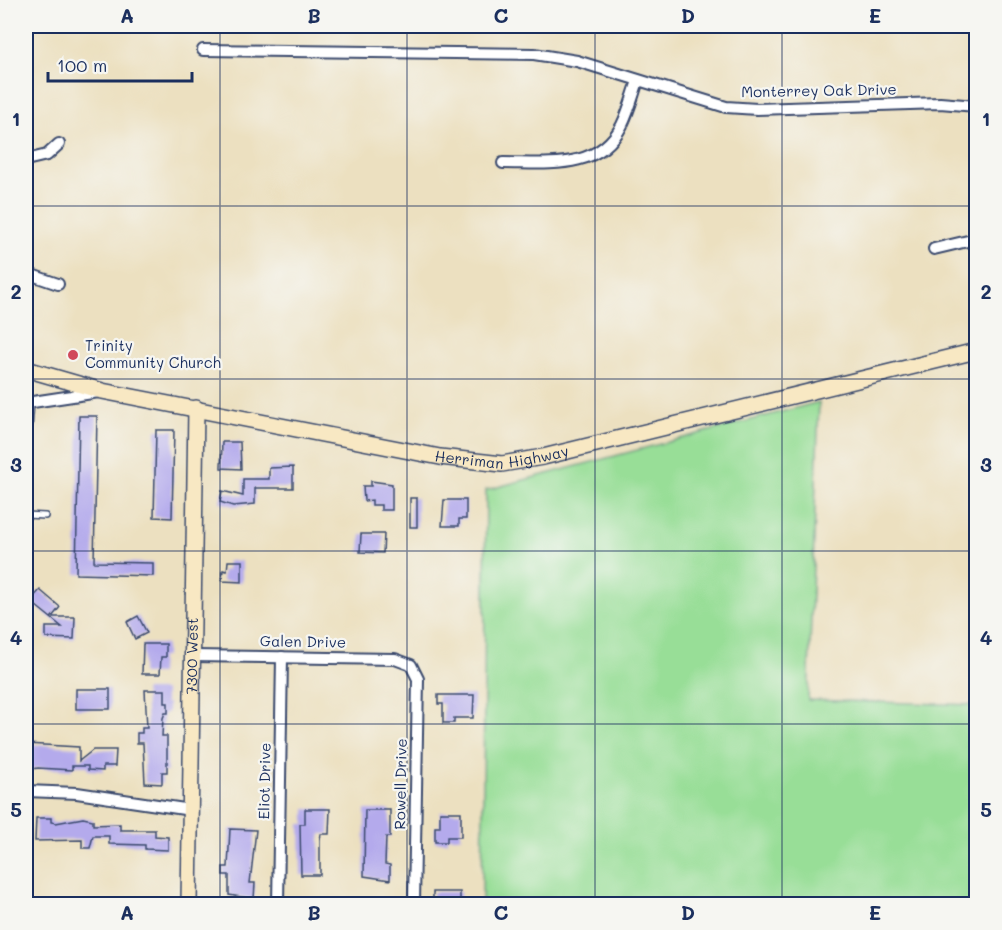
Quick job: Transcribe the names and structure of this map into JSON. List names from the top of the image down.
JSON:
{
  "streets": {
    "main road": ["Herriman Highway", "7300 West"],
    "street": [
      "Monterrey Oak Drive",
      "Galen Drive",
      "Eliot Drive",
      "Rowell Drive"
    ]
  },
  "crossings": [
    ["Herriman Highway", "7300 West"],
    ["Galen Drive", "7300 West"],
    ["Galen Drive", "Eliot Drive"],
    ["Galen Drive", "Rowell Drive"]
  ],
  "places": ["Trinity Community Church"],
  "scale_bar": "100 m",
  "grid": {
    "columns": [
      "A",
      "B",
      "C",
      "D",
      "E"
    ],
    "rows": [
      "1",
      "2",
      "3",
      "4",
      "5"
    ]
  }
}
